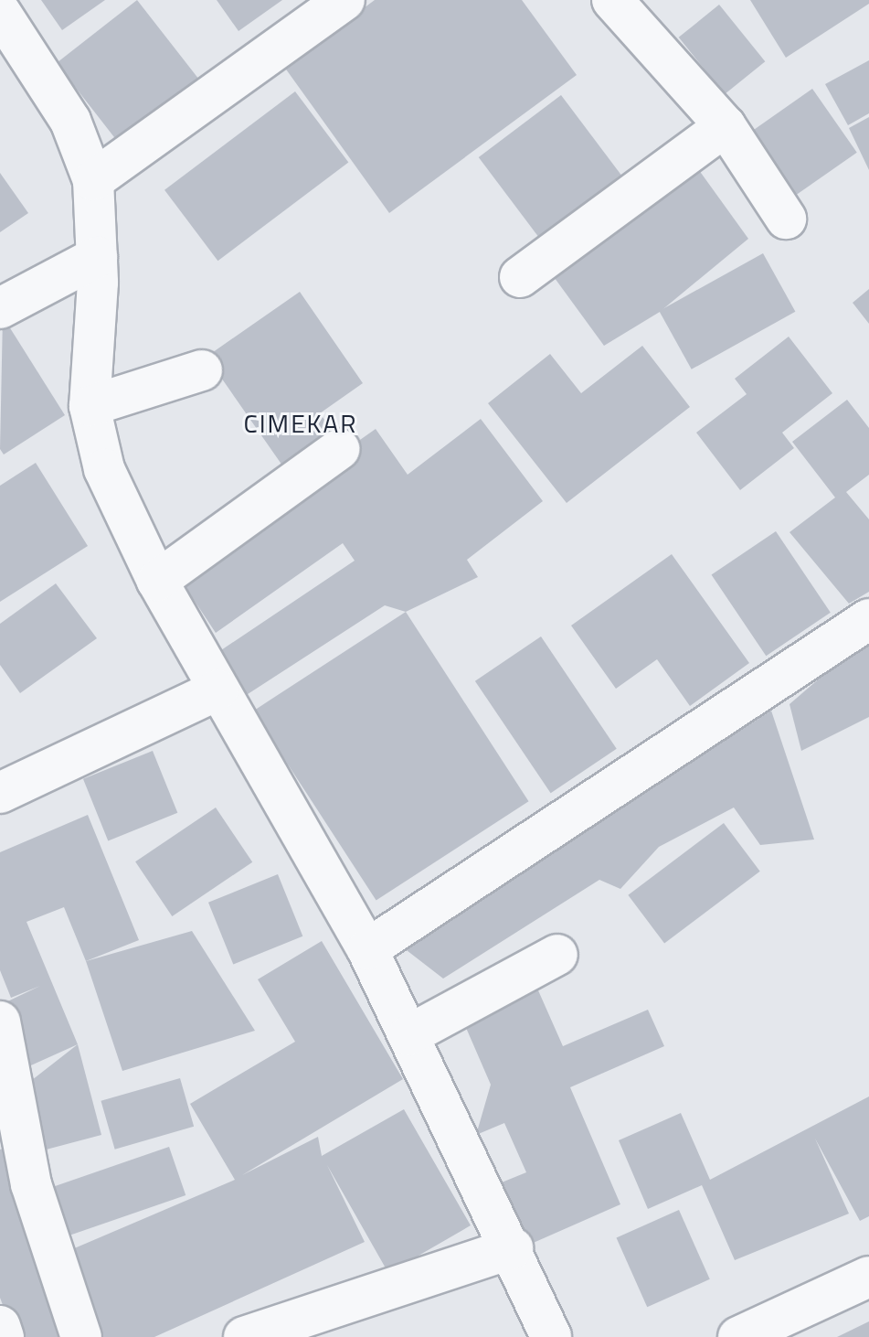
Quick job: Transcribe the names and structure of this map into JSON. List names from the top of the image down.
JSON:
{
  "districts": ["CIMEKAR"]
}
